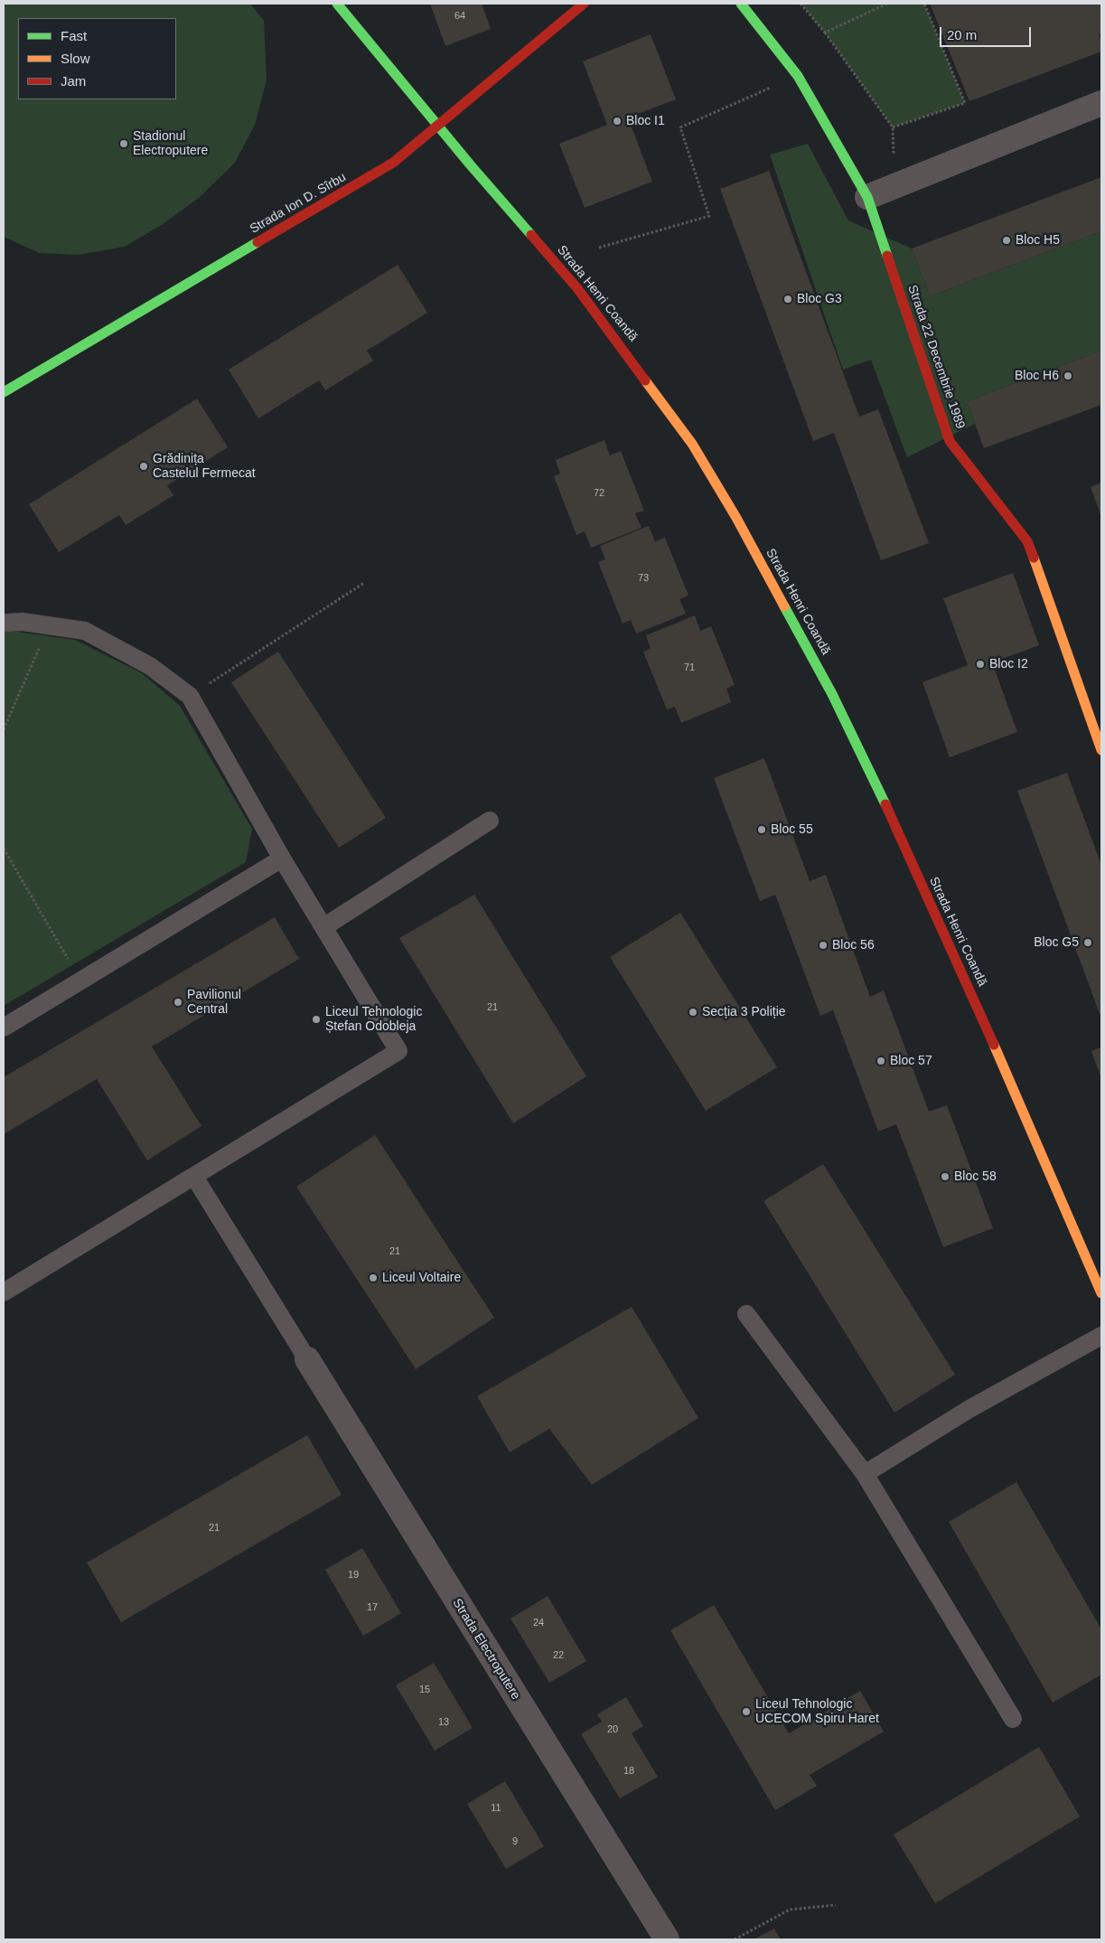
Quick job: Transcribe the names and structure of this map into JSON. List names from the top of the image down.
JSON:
{
  "streets": {
    "street": [
      "Strada Ion D. Sîrbu",
      "Strada Henri Coandă",
      "Strada 22 Decembrie 1989",
      "Strada Electroputere"
    ]
  },
  "crossings": [
    ["Strada Ion D. Sîrbu", "Strada Henri Coandă"]
  ],
  "places": [
    "Bloc I1",
    "Stadionul Electroputere",
    "Bloc H5",
    "Bloc G3",
    "Bloc H6",
    "Grădinița Castelul Fermecat",
    "Bloc I2",
    "Bloc 55",
    "Bloc G5",
    "Bloc 56",
    "Pavilionul Central",
    "Secția 3 Poliție",
    "Liceul Tehnologic Ștefan Odobleja",
    "Bloc 57",
    "Bloc 58",
    "Liceul Voltaire",
    "Liceul Tehnologic UCECOM Spiru Haret"
  ],
  "house_numbers": [
    "64",
    "72",
    "73",
    "71",
    "21",
    "21",
    "21",
    "19",
    "17",
    "24",
    "22",
    "15",
    "13",
    "20",
    "18",
    "11",
    "9"
  ],
  "legend": ["Fast", "Slow", "Jam"],
  "scale_bar": "20 m"
}
